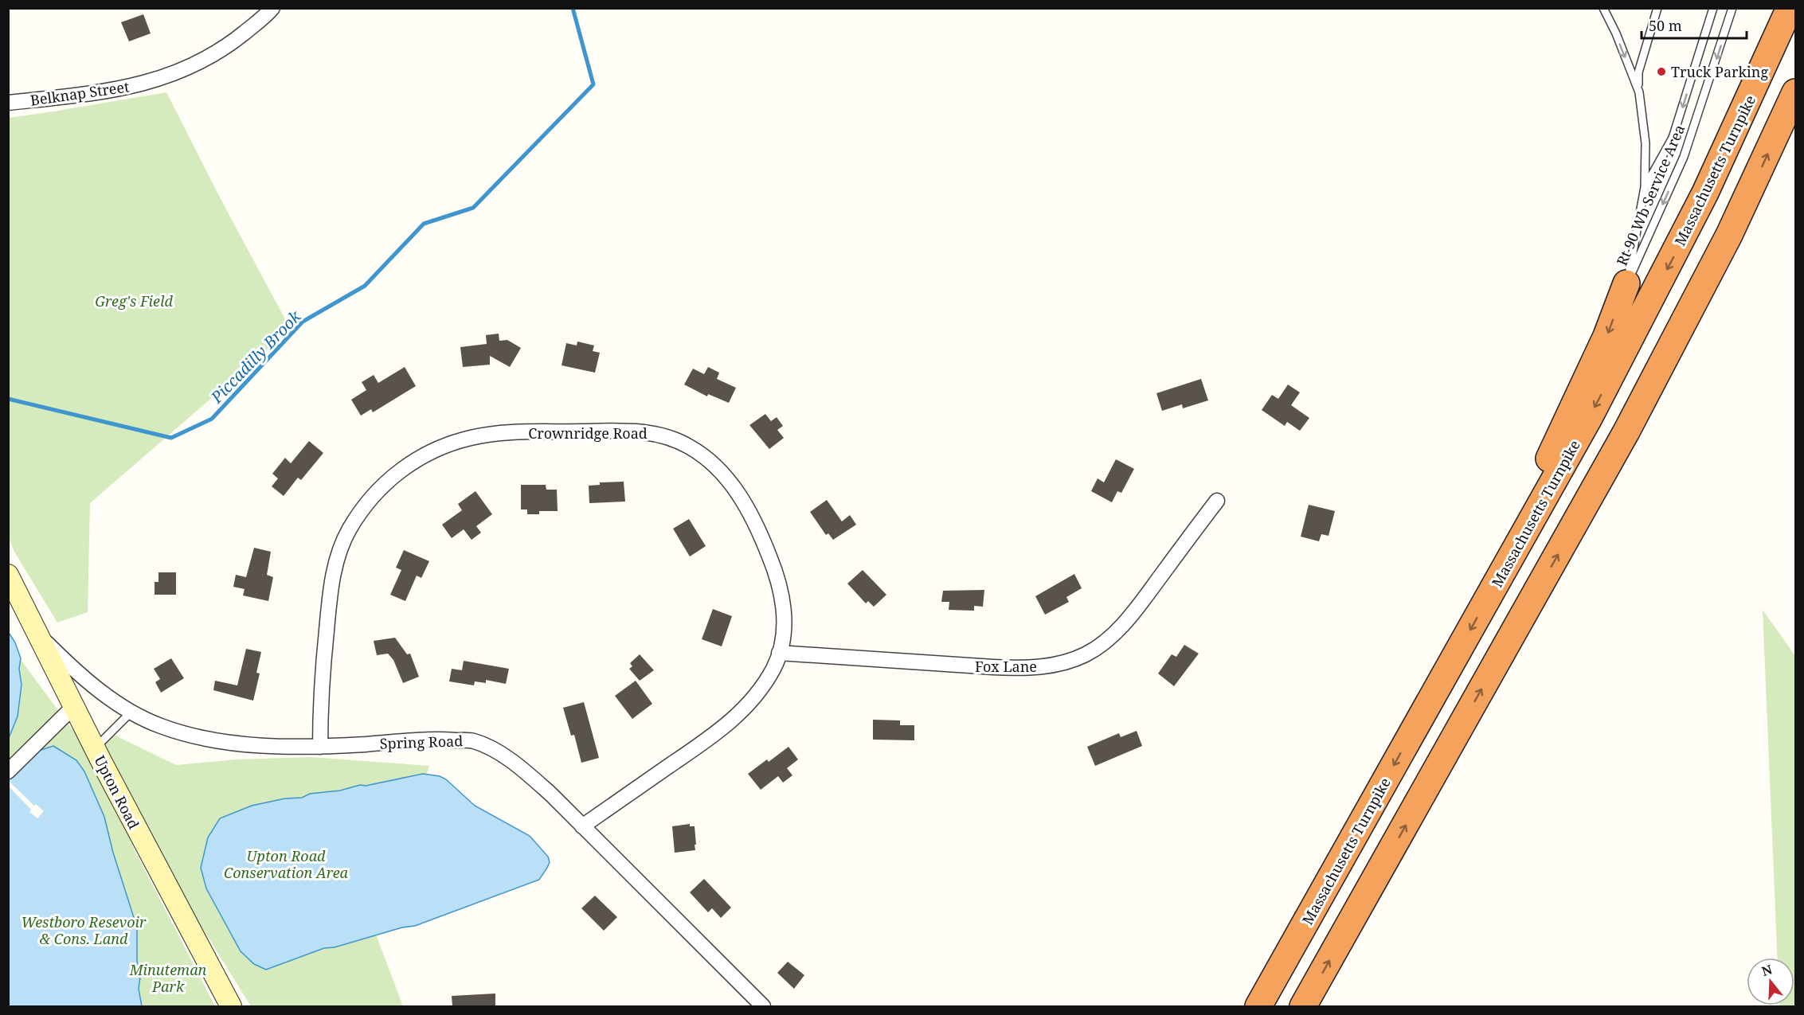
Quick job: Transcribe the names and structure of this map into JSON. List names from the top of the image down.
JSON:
{
  "streets": {
    "highway": ["Massachusetts Turnpike"],
    "main road": ["Upton Road"],
    "street": [
      "Belknap Street",
      "Crownridge Road",
      "Fox Lane",
      "Spring Road"
    ],
    "lane": ["Rt 90 Wb Service Area"]
  },
  "crossings": [
    ["Crownridge Road", "Fox Lane"],
    ["Crownridge Road", "Spring Road"],
    ["Spring Road", "Upton Road"]
  ],
  "water": ["Piccadilly Brook"],
  "parks": [
    "Greg's Field",
    "Upton Road Conservation Area",
    "Westboro Resevoir & Cons. Land",
    "Minuteman Park"
  ],
  "places": ["Truck Parking"],
  "scale_bar": "50 m",
  "north": "top"
}
